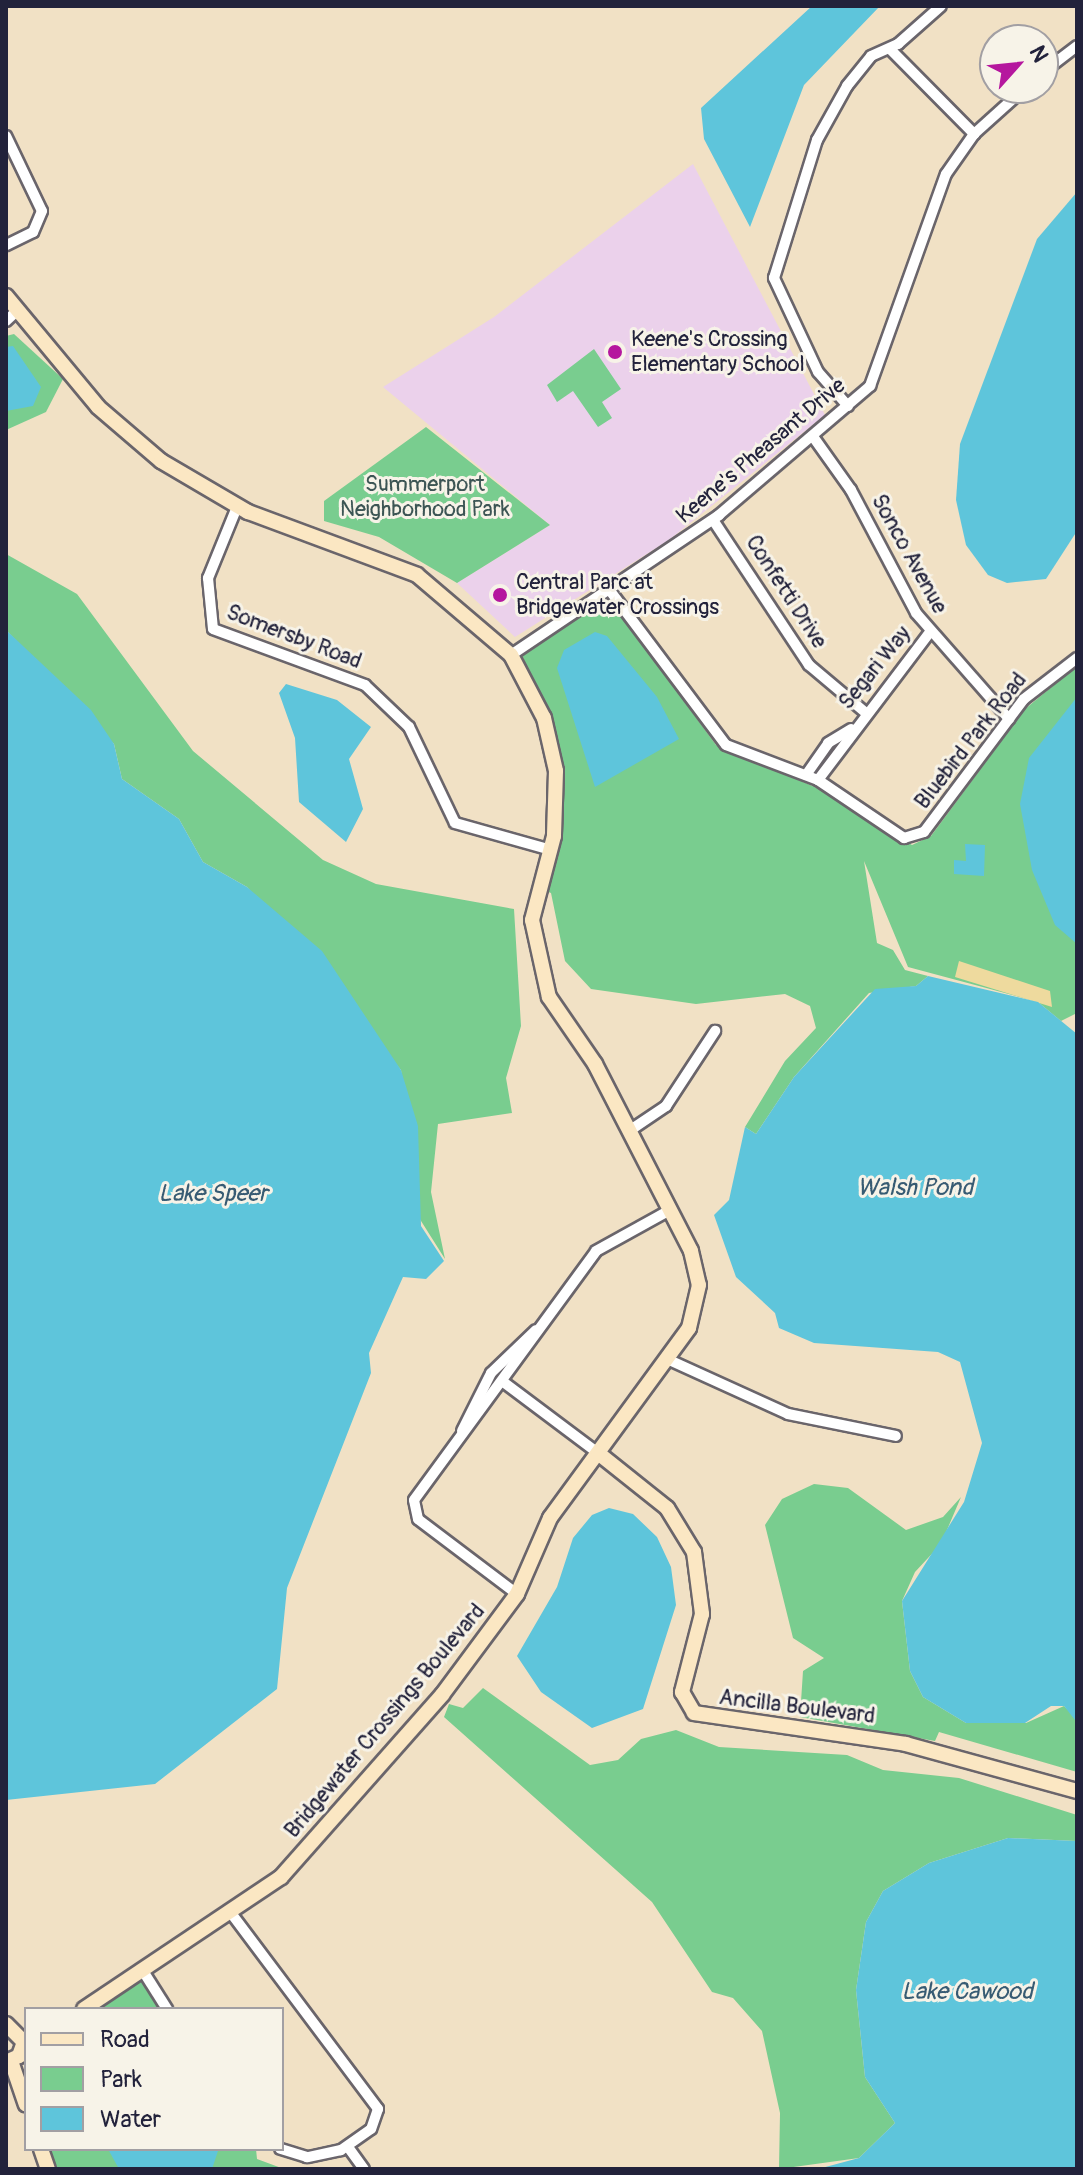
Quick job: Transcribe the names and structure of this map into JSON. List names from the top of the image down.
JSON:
{
  "streets": {
    "street": [
      "Keene's Pheasant Drive",
      "Sonco Avenue",
      "Confetti Drive",
      "Somersby Road",
      "Segari Way",
      "Bluebird Park Road",
      "Ancilla Boulevard",
      "Bridgewater Crossings Boulevard"
    ]
  },
  "crossings": [
    ["Keene's Pheasant Drive", "Sonco Avenue"],
    ["Keene's Pheasant Drive", "Confetti Drive"],
    ["Keene's Pheasant Drive", "Bluebird Park Road"],
    ["Keene's Pheasant Drive", "Bridgewater Crossings Boulevard"],
    ["Sonco Avenue", "Segari Way"],
    ["Sonco Avenue", "Bluebird Park Road"],
    ["Confetti Drive", "Segari Way"],
    ["Somersby Road", "Bridgewater Crossings Boulevard"],
    ["Segari Way", "Bluebird Park Road"],
    ["Ancilla Boulevard", "Bridgewater Crossings Boulevard"]
  ],
  "water": ["Walsh Pond", "Lake Speer", "Lake Cawood"],
  "parks": ["Summerport Neighborhood Park"],
  "places": ["Keene's Crossing Elementary School", "Central Parc at Bridgewater Crossings"],
  "legend": ["Road", "Park", "Water"],
  "north": "top right"
}
